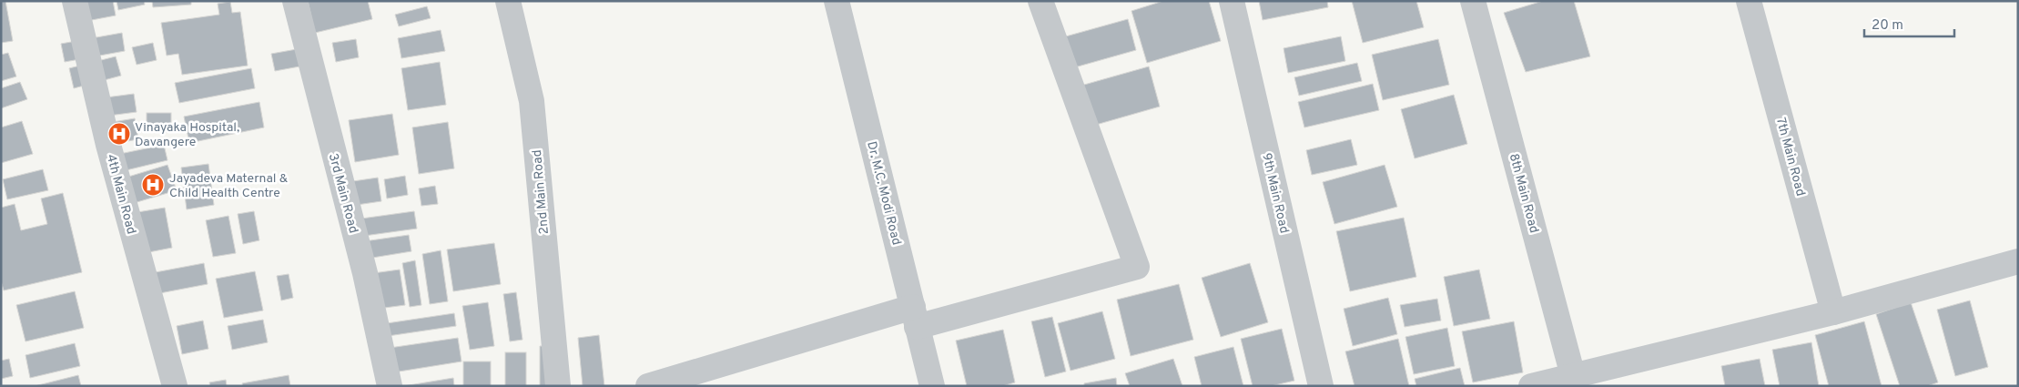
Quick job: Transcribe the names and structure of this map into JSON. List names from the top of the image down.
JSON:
{
  "streets": {
    "street": [
      "7th Main Road",
      "2nd Main Road",
      "3rd Main Road",
      "Dr. M.C. Modi Road",
      "9th Main Road",
      "8th Main Road",
      "4th Main Road"
    ]
  },
  "places": {
    "hospital": ["Vinayaka Hospital, Davangere", "Jayadeva Maternal & Child Health Centre"]
  },
  "scale_bar": "20 m"
}
